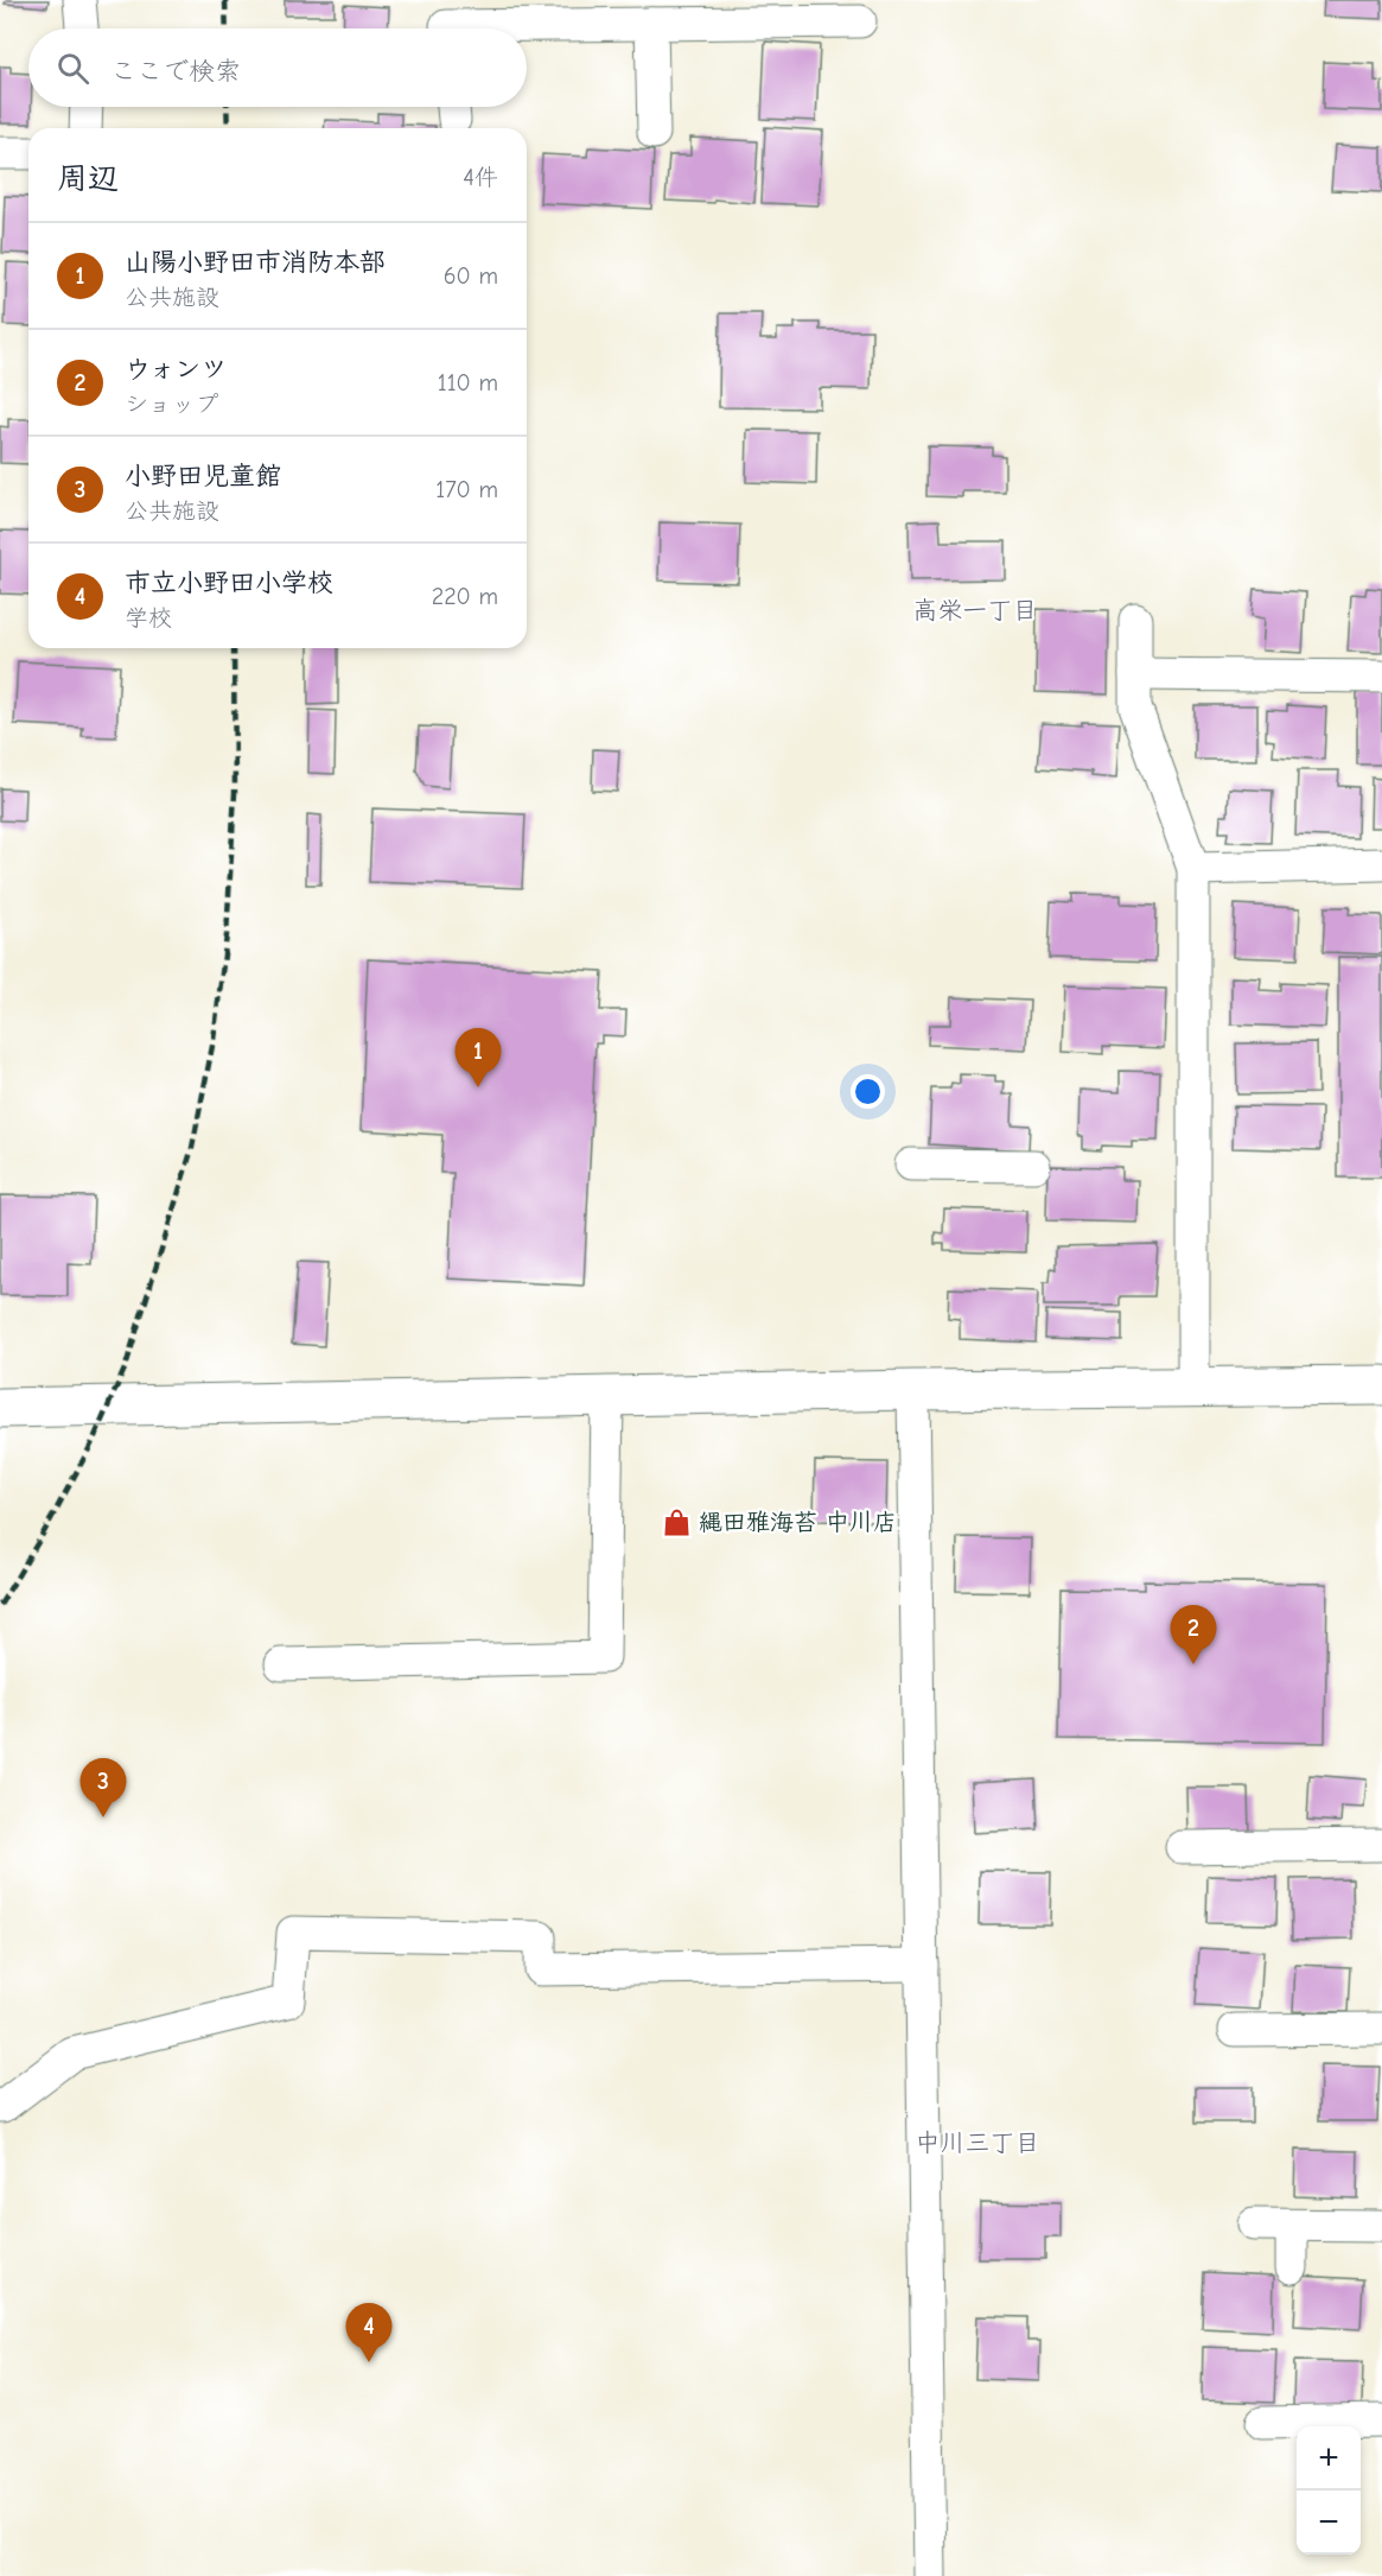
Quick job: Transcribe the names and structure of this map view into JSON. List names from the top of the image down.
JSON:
{
  "districts": ["高栄一丁目", "中川三丁目"],
  "places": {
    "shop": ["縄田雅海苔 中川店"]
  },
  "page": {
    "search": "ここで検索",
    "heading": ["周辺", "4件"],
    "list": [
      {
        "mark": "1",
        "name": "山陽小野田市消防本部",
        "note": "公共施設",
        "value": "60 m"
      },
      {
        "mark": "2",
        "name": "ウォンツ",
        "note": "ショップ",
        "value": "110 m"
      },
      {
        "mark": "3",
        "name": "小野田児童館",
        "note": "公共施設",
        "value": "170 m"
      },
      {
        "mark": "4",
        "name": "市立小野田小学校",
        "note": "学校",
        "value": "220 m"
      }
    ],
    "pins": [
      "1",
      "2",
      "3",
      "4"
    ],
    "map_buttons": ["+", "−"]
  }
}
